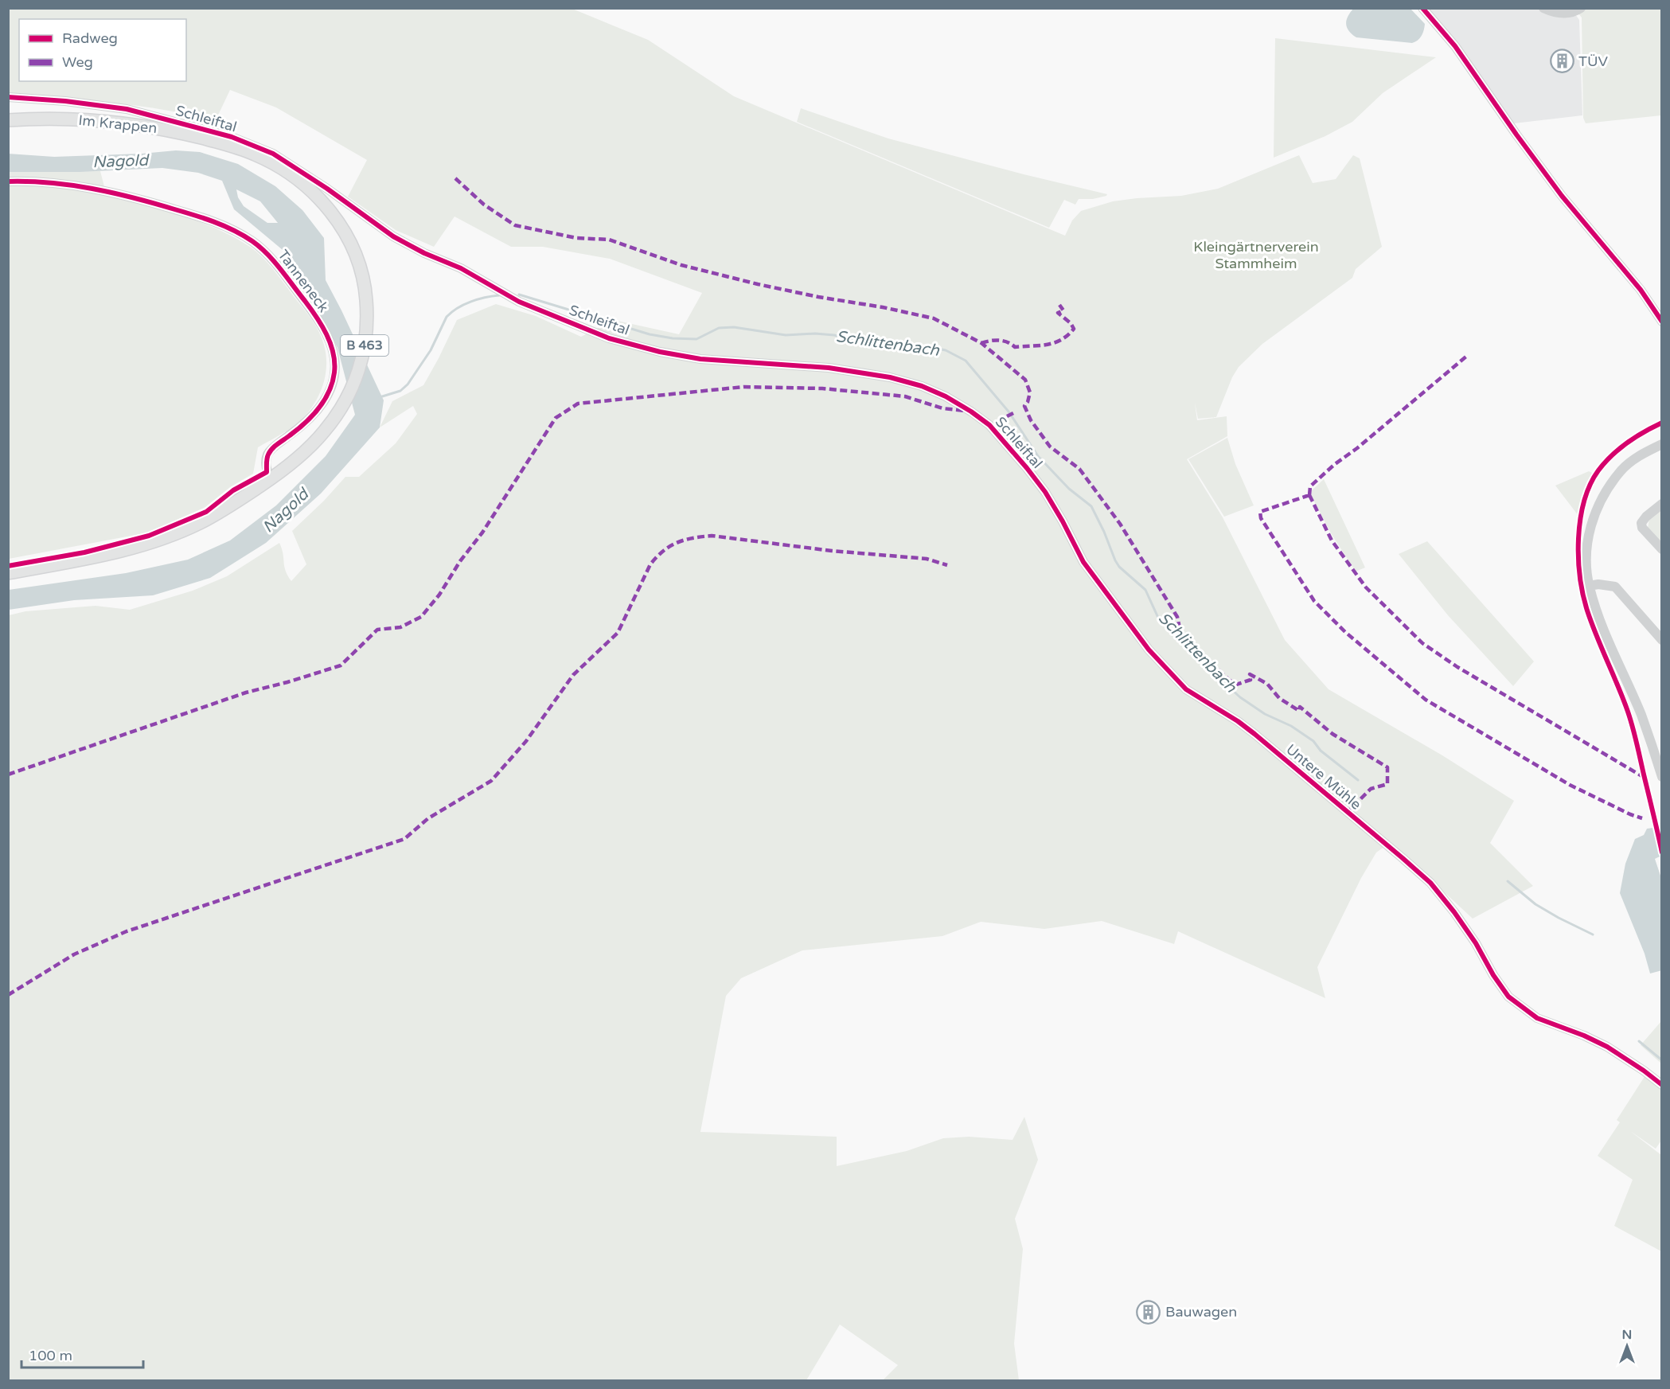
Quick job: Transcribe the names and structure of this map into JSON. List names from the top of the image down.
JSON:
{
  "streets": {
    "main road": ["Im Krappen", "B 463"],
    "street": ["Schleiftal", "Tanneneck", "Untere Mühle"]
  },
  "crossings": [
    ["Schleiftal", "Untere Mühle"],
    ["Im Krappen", "Tanneneck"],
    ["Im Krappen", "B 463"],
    ["Tanneneck", "B 463"]
  ],
  "water": ["Nagold", "Schlittenbach"],
  "parks": ["Kleingärtnerverein Stammheim"],
  "places": {
    "building": ["TÜV", "Bauwagen"]
  },
  "legend": ["Radweg", "Weg"],
  "scale_bar": "100 m",
  "north": "top"
}
